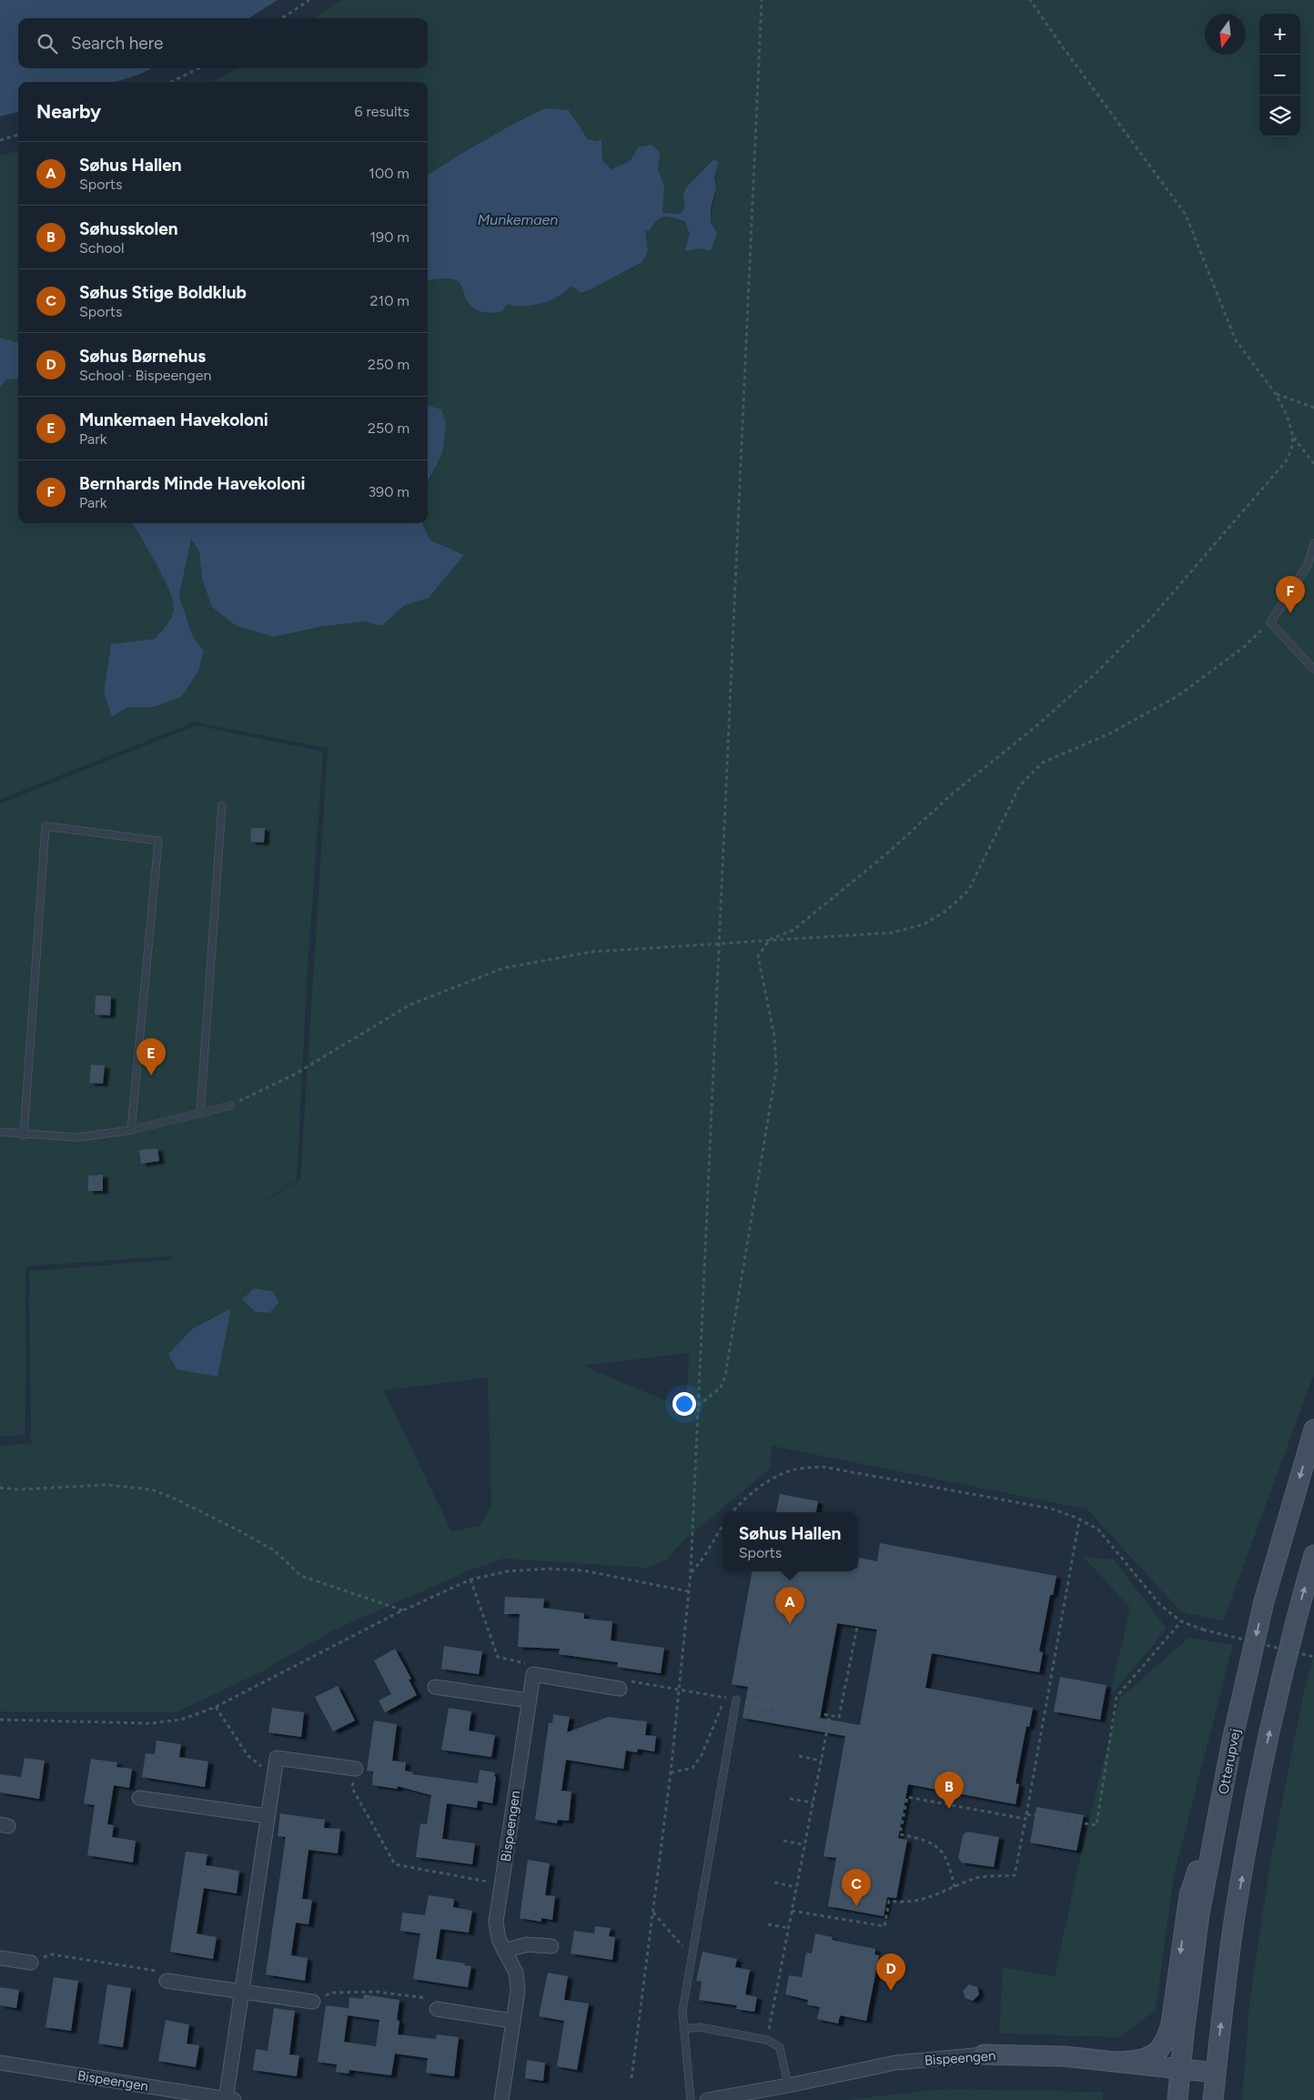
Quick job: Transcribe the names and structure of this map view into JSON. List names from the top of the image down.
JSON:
{
  "streets": {
    "main road": ["Otterupvej", "Bispeengen"]
  },
  "crossings": [
    ["Otterupvej", "Bispeengen"]
  ],
  "water": ["Munkemaen"],
  "north": "bottom",
  "page": {
    "map_buttons": ["+", "−"],
    "search": "Search here",
    "heading": ["Nearby", "6 results"],
    "list": [
      {
        "mark": "A",
        "name": "Søhus Hallen",
        "note": "Sports",
        "value": "100 m"
      },
      {
        "mark": "B",
        "name": "Søhusskolen",
        "note": "School",
        "value": "190 m"
      },
      {
        "mark": "C",
        "name": "Søhus Stige Boldklub",
        "note": "Sports",
        "value": "210 m"
      },
      {
        "mark": "D",
        "name": "Søhus Børnehus",
        "note": "School · Bispeengen",
        "value": "250 m"
      },
      {
        "mark": "E",
        "name": "Munkemaen Havekoloni",
        "note": "Park",
        "value": "250 m"
      },
      {
        "mark": "F",
        "name": "Bernhards Minde Havekoloni",
        "note": "Park",
        "value": "390 m"
      }
    ],
    "pins": [
      "F",
      "E",
      "A",
      "B",
      "C",
      "D"
    ],
    "popup": ["Søhus Hallen", "Sports"]
  }
}
